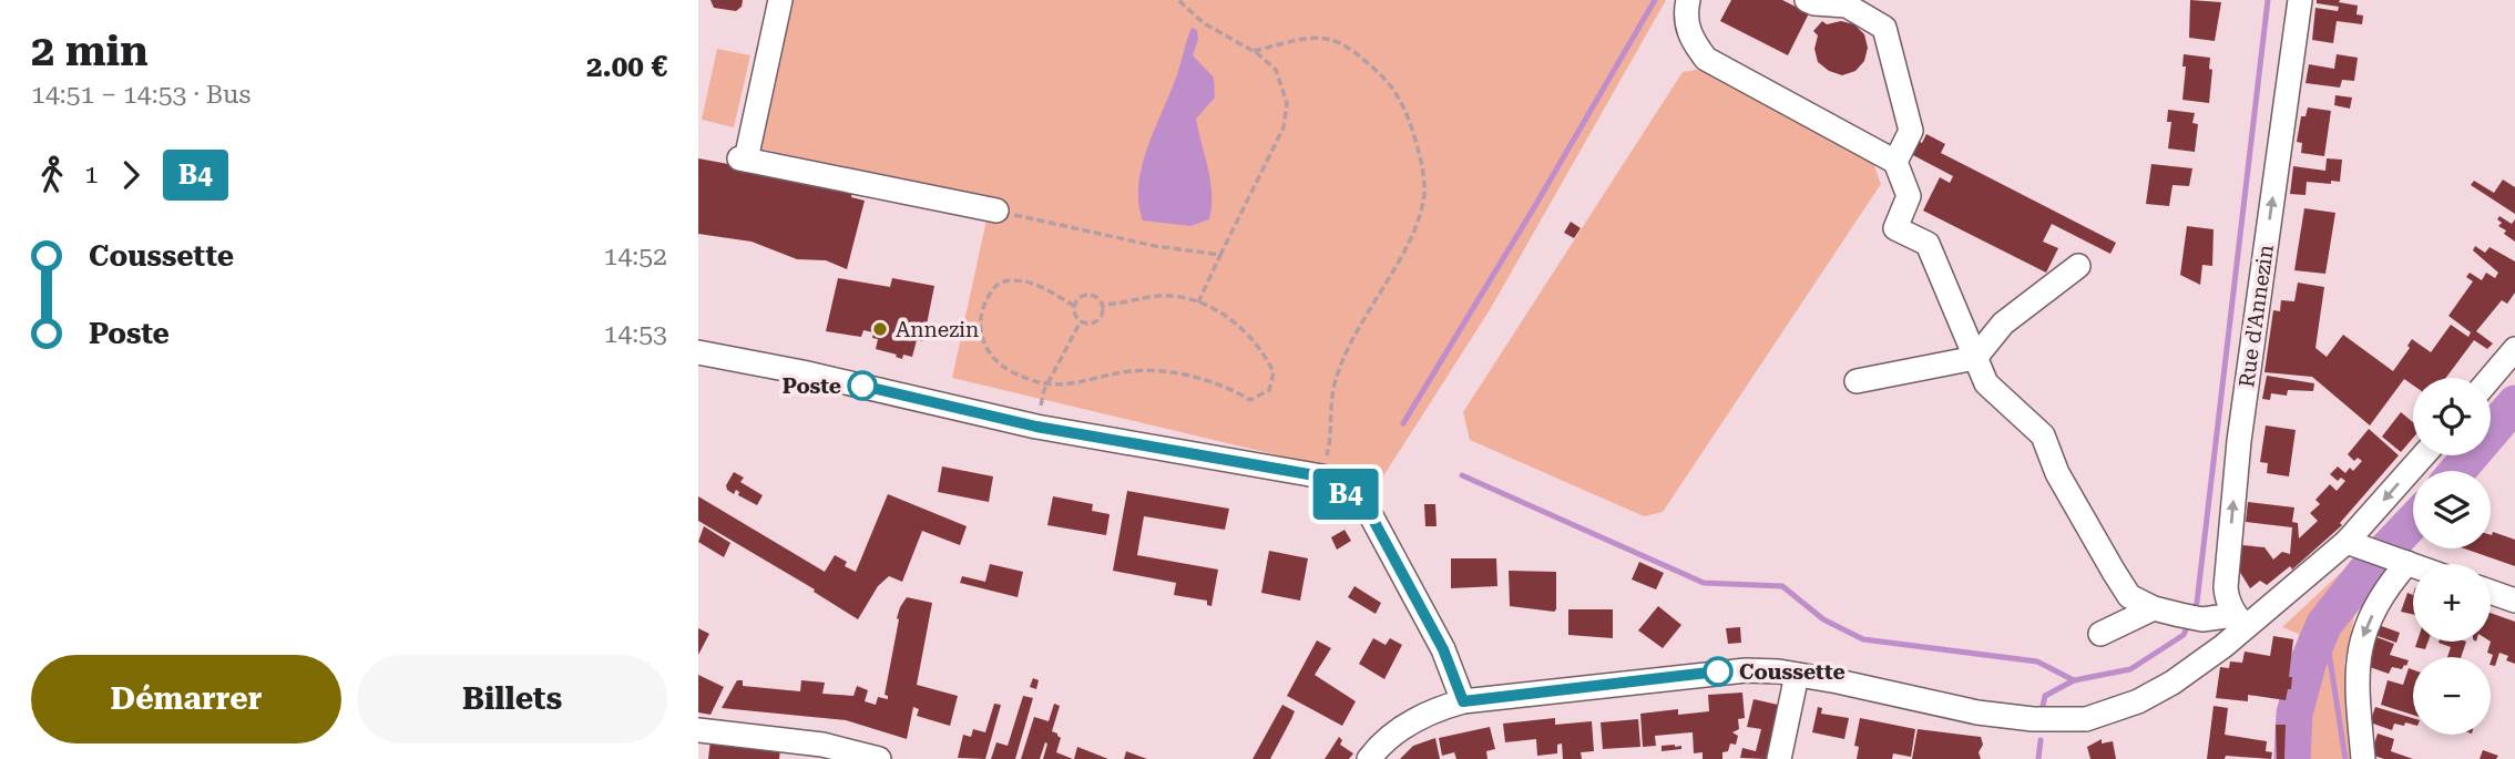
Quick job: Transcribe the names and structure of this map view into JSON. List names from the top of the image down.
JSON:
{
  "streets": {
    "street": ["Rue d'Annezin"]
  },
  "one_way": ["Rue d'Annezin"],
  "places": ["Annezin", "Poste", "Coussette"],
  "lines": ["bus line B4"],
  "page": {
    "heading": ["2 min", "14:51 – 14:53 · Bus", "2.00 €"],
    "on_map": "B4",
    "legs": ["1", "B4"],
    "list": [
      {
        "name": "Coussette",
        "value": "14:52"
      },
      {
        "name": "Poste",
        "value": "14:53"
      }
    ],
    "map_buttons": ["+", "−"],
    "buttons": ["Démarrer", "Billets"]
  }
}
